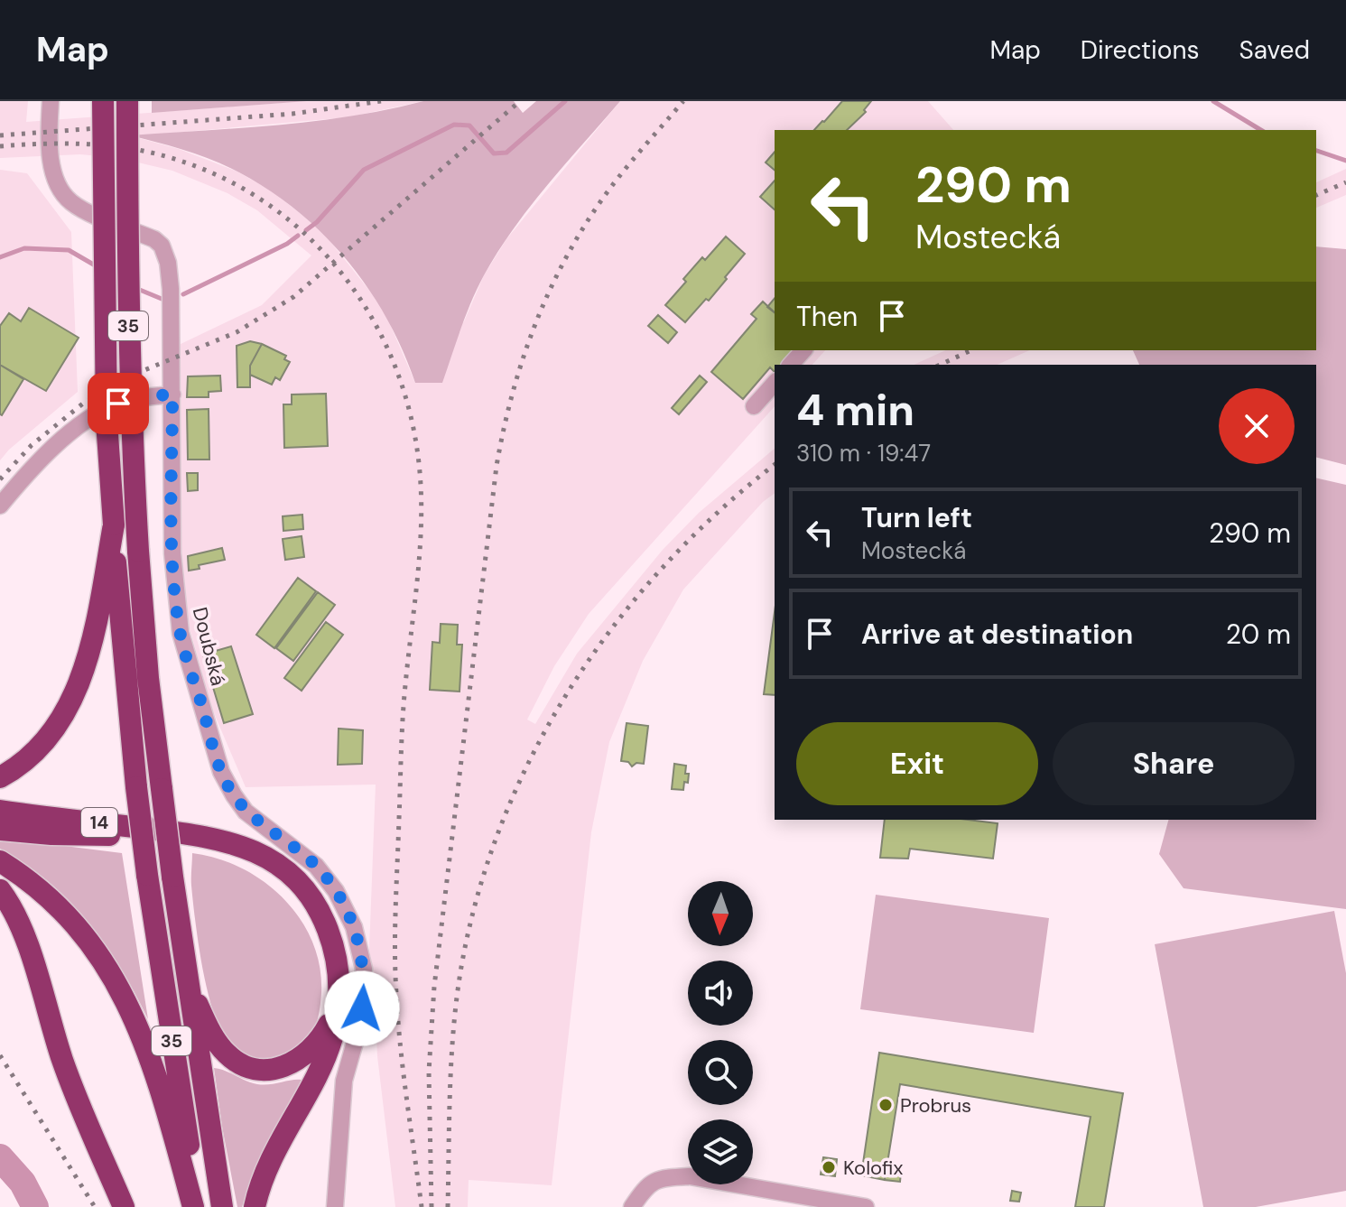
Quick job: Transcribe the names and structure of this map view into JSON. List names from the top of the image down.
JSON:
{
  "streets": {
    "highway": ["35", "14"],
    "street": ["Doubská"]
  },
  "places": ["Probrus", "Kolofix"],
  "north": "bottom",
  "page": {
    "header": "Map",
    "nav": ["Map", "Directions", "Saved"],
    "turn": ["290 m", "Mostecká"],
    "then": "Then",
    "heading": ["4 min", "310 m · 19:47"],
    "list": [
      {
        "name": "Turn left",
        "note": "Mostecká",
        "value": "290 m"
      },
      {
        "name": "Arrive at destination",
        "value": "20 m"
      }
    ],
    "buttons": ["Exit", "Share"]
  }
}
